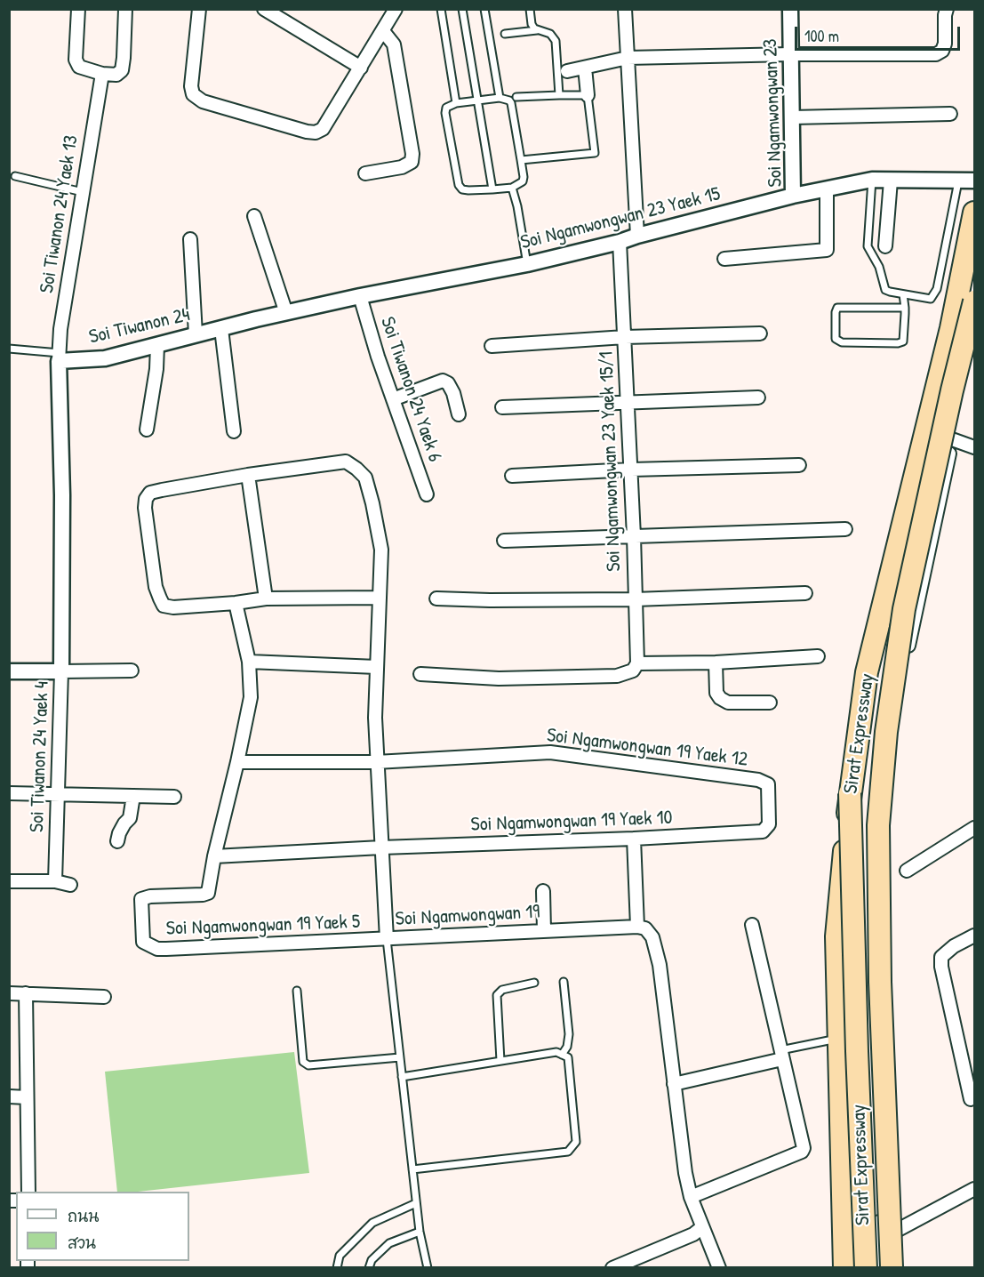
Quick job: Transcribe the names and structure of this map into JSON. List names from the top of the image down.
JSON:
{
  "streets": {
    "highway": ["Sirat Expressway"],
    "street": [
      "Soi Ngamwongwan 23",
      "Soi Tiwanon 24 Yaek 13",
      "Soi Ngamwongwan 23 Yaek 15",
      "Soi Tiwanon 24",
      "Soi Tiwanon 24 Yaek 6",
      "Soi Ngamwongwan 23 Yaek 15/1",
      "Soi Ngamwongwan 19 Yaek 12",
      "Soi Tiwanon 24 Yaek 4",
      "Soi Ngamwongwan 19 Yaek 10",
      "Soi Ngamwongwan 19",
      "Soi Ngamwongwan 19 Yaek 5"
    ]
  },
  "crossings": [
    ["Soi Ngamwongwan 23", "Soi Ngamwongwan 23 Yaek 15"],
    ["Soi Tiwanon 24 Yaek 13", "Soi Tiwanon 24"],
    ["Soi Ngamwongwan 23 Yaek 15", "Soi Tiwanon 24"],
    ["Soi Ngamwongwan 23 Yaek 15", "Soi Ngamwongwan 23 Yaek 15/1"],
    ["Soi Tiwanon 24", "Soi Tiwanon 24 Yaek 6"],
    ["Soi Ngamwongwan 19 Yaek 12", "Soi Ngamwongwan 19 Yaek 10"],
    ["Soi Ngamwongwan 19 Yaek 12", "Soi Ngamwongwan 19"],
    ["Soi Ngamwongwan 19 Yaek 10", "Soi Ngamwongwan 19"],
    ["Soi Ngamwongwan 19 Yaek 10", "Soi Ngamwongwan 19 Yaek 5"],
    ["Soi Ngamwongwan 19", "Soi Ngamwongwan 19 Yaek 5"]
  ],
  "legend": ["ถนน", "สวน"],
  "scale_bar": "100 m"
}
